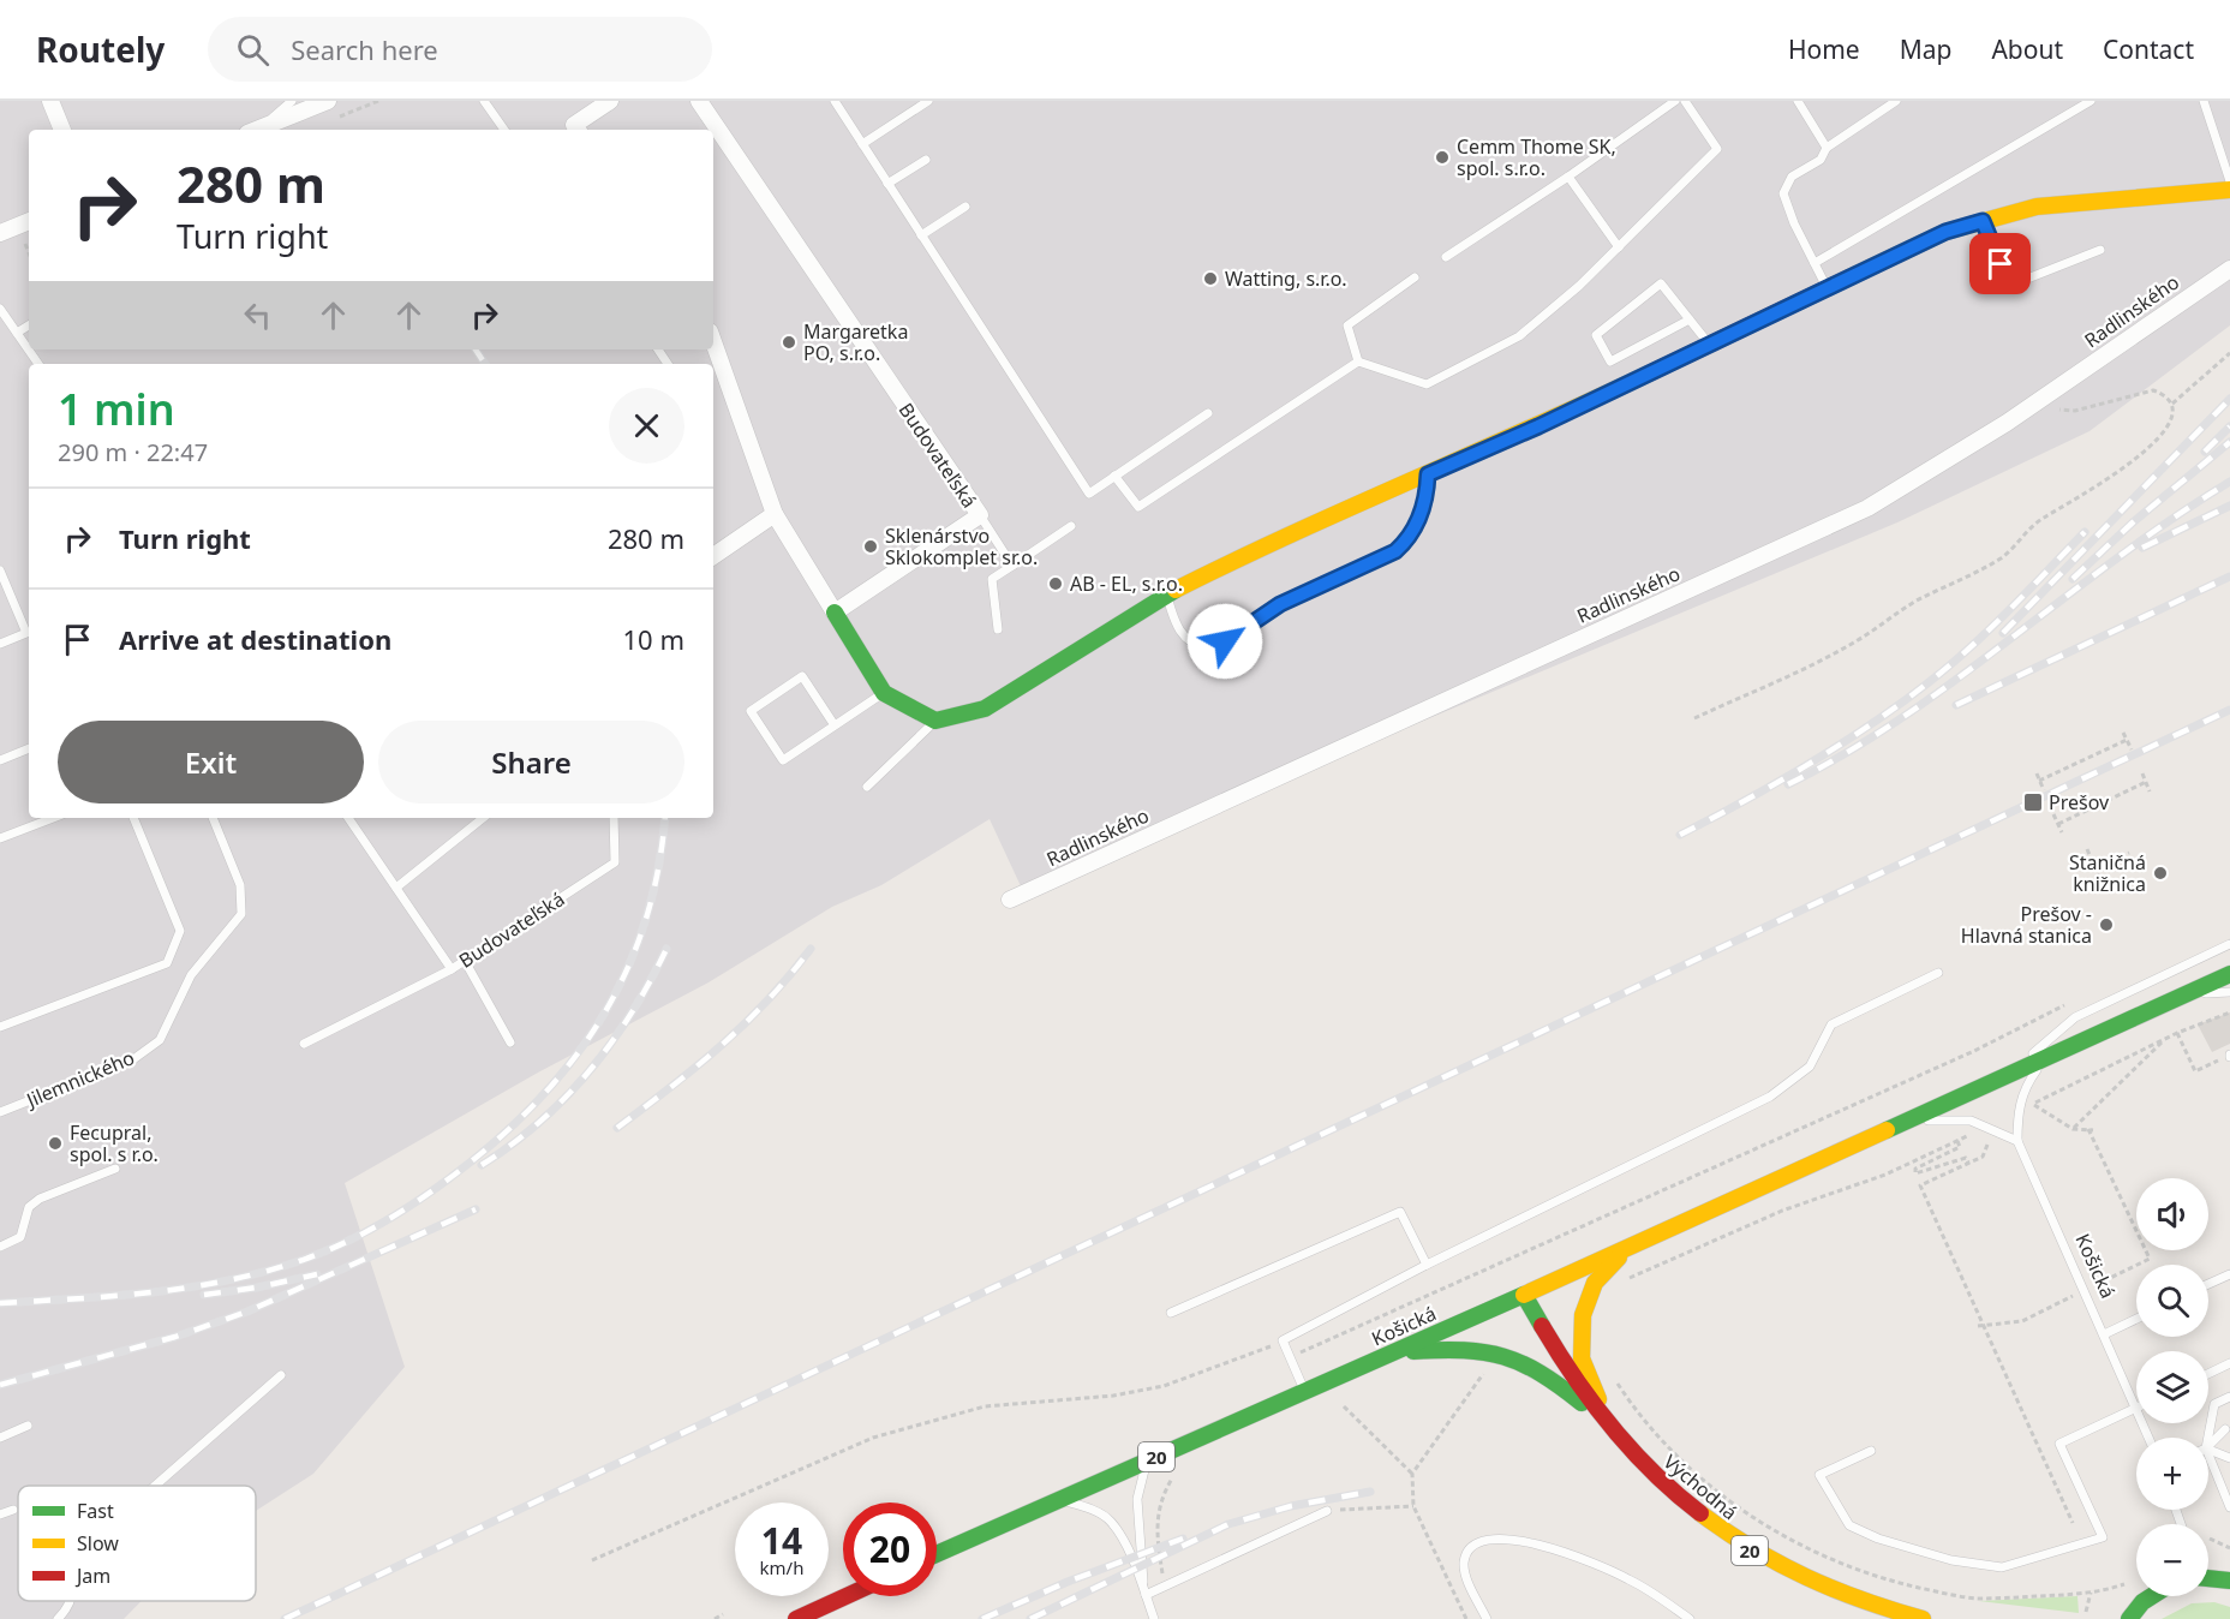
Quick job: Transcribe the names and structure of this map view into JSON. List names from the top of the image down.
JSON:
{
  "streets": {
    "street": [
      "Radlinského",
      "Budovateľská",
      "Košická",
      "20",
      "Východná"
    ],
    "lane": ["Jilemnického"]
  },
  "crossings": [
    ["Košická", "Východná"]
  ],
  "places": {
    "other": [
      "Cemm Thome SK, spol. s.r.o.",
      "Watting, s.r.o.",
      "Margaretka PO, s.r.o.",
      "Sklenárstvo Sklokomplet sr.o.",
      "AB - EL, s.r.o.",
      "Staničná knižnica",
      "Prešov - Hlavná stanica",
      "Fecupral, spol. s r.o."
    ],
    "transit": ["Prešov"]
  },
  "legend": ["Fast", "Slow", "Jam"],
  "page": {
    "header": "Routely",
    "search": "Search here",
    "nav": [
      "Home",
      "Map",
      "About",
      "Contact"
    ],
    "turn": ["280 m", "Turn right"],
    "heading": ["1 min", "290 m · 22:47"],
    "list": [
      {
        "name": "Turn right",
        "value": "280 m"
      },
      {
        "name": "Arrive at destination",
        "value": "10 m"
      }
    ],
    "buttons": ["Exit", "Share"],
    "map_buttons": ["+", "−"],
    "speed": "14 km/h",
    "limit": "20"
  }
}
